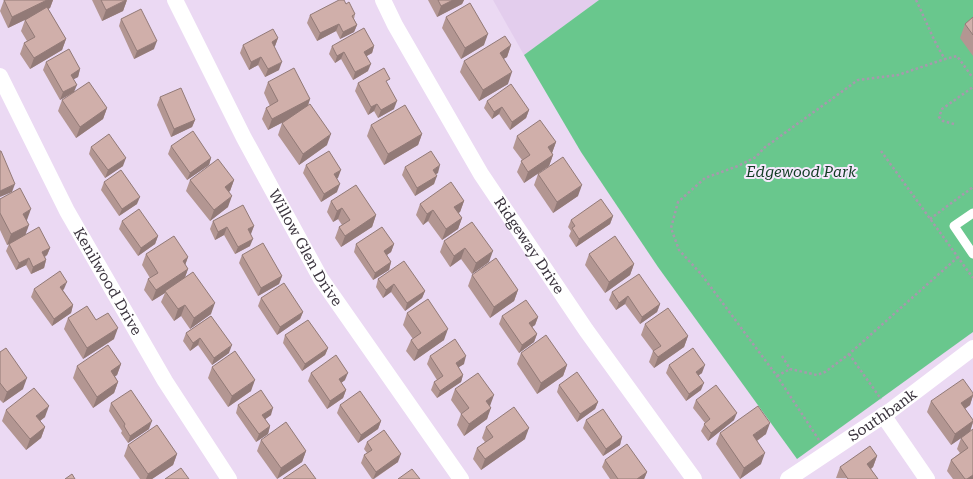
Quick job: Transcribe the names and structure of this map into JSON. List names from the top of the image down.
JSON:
{
  "streets": {
    "street": [
      "Ridgeway Drive",
      "Willow Glen Drive",
      "Kenilwood Drive",
      "Southbank"
    ]
  },
  "parks": ["Edgewood Park"]
}
